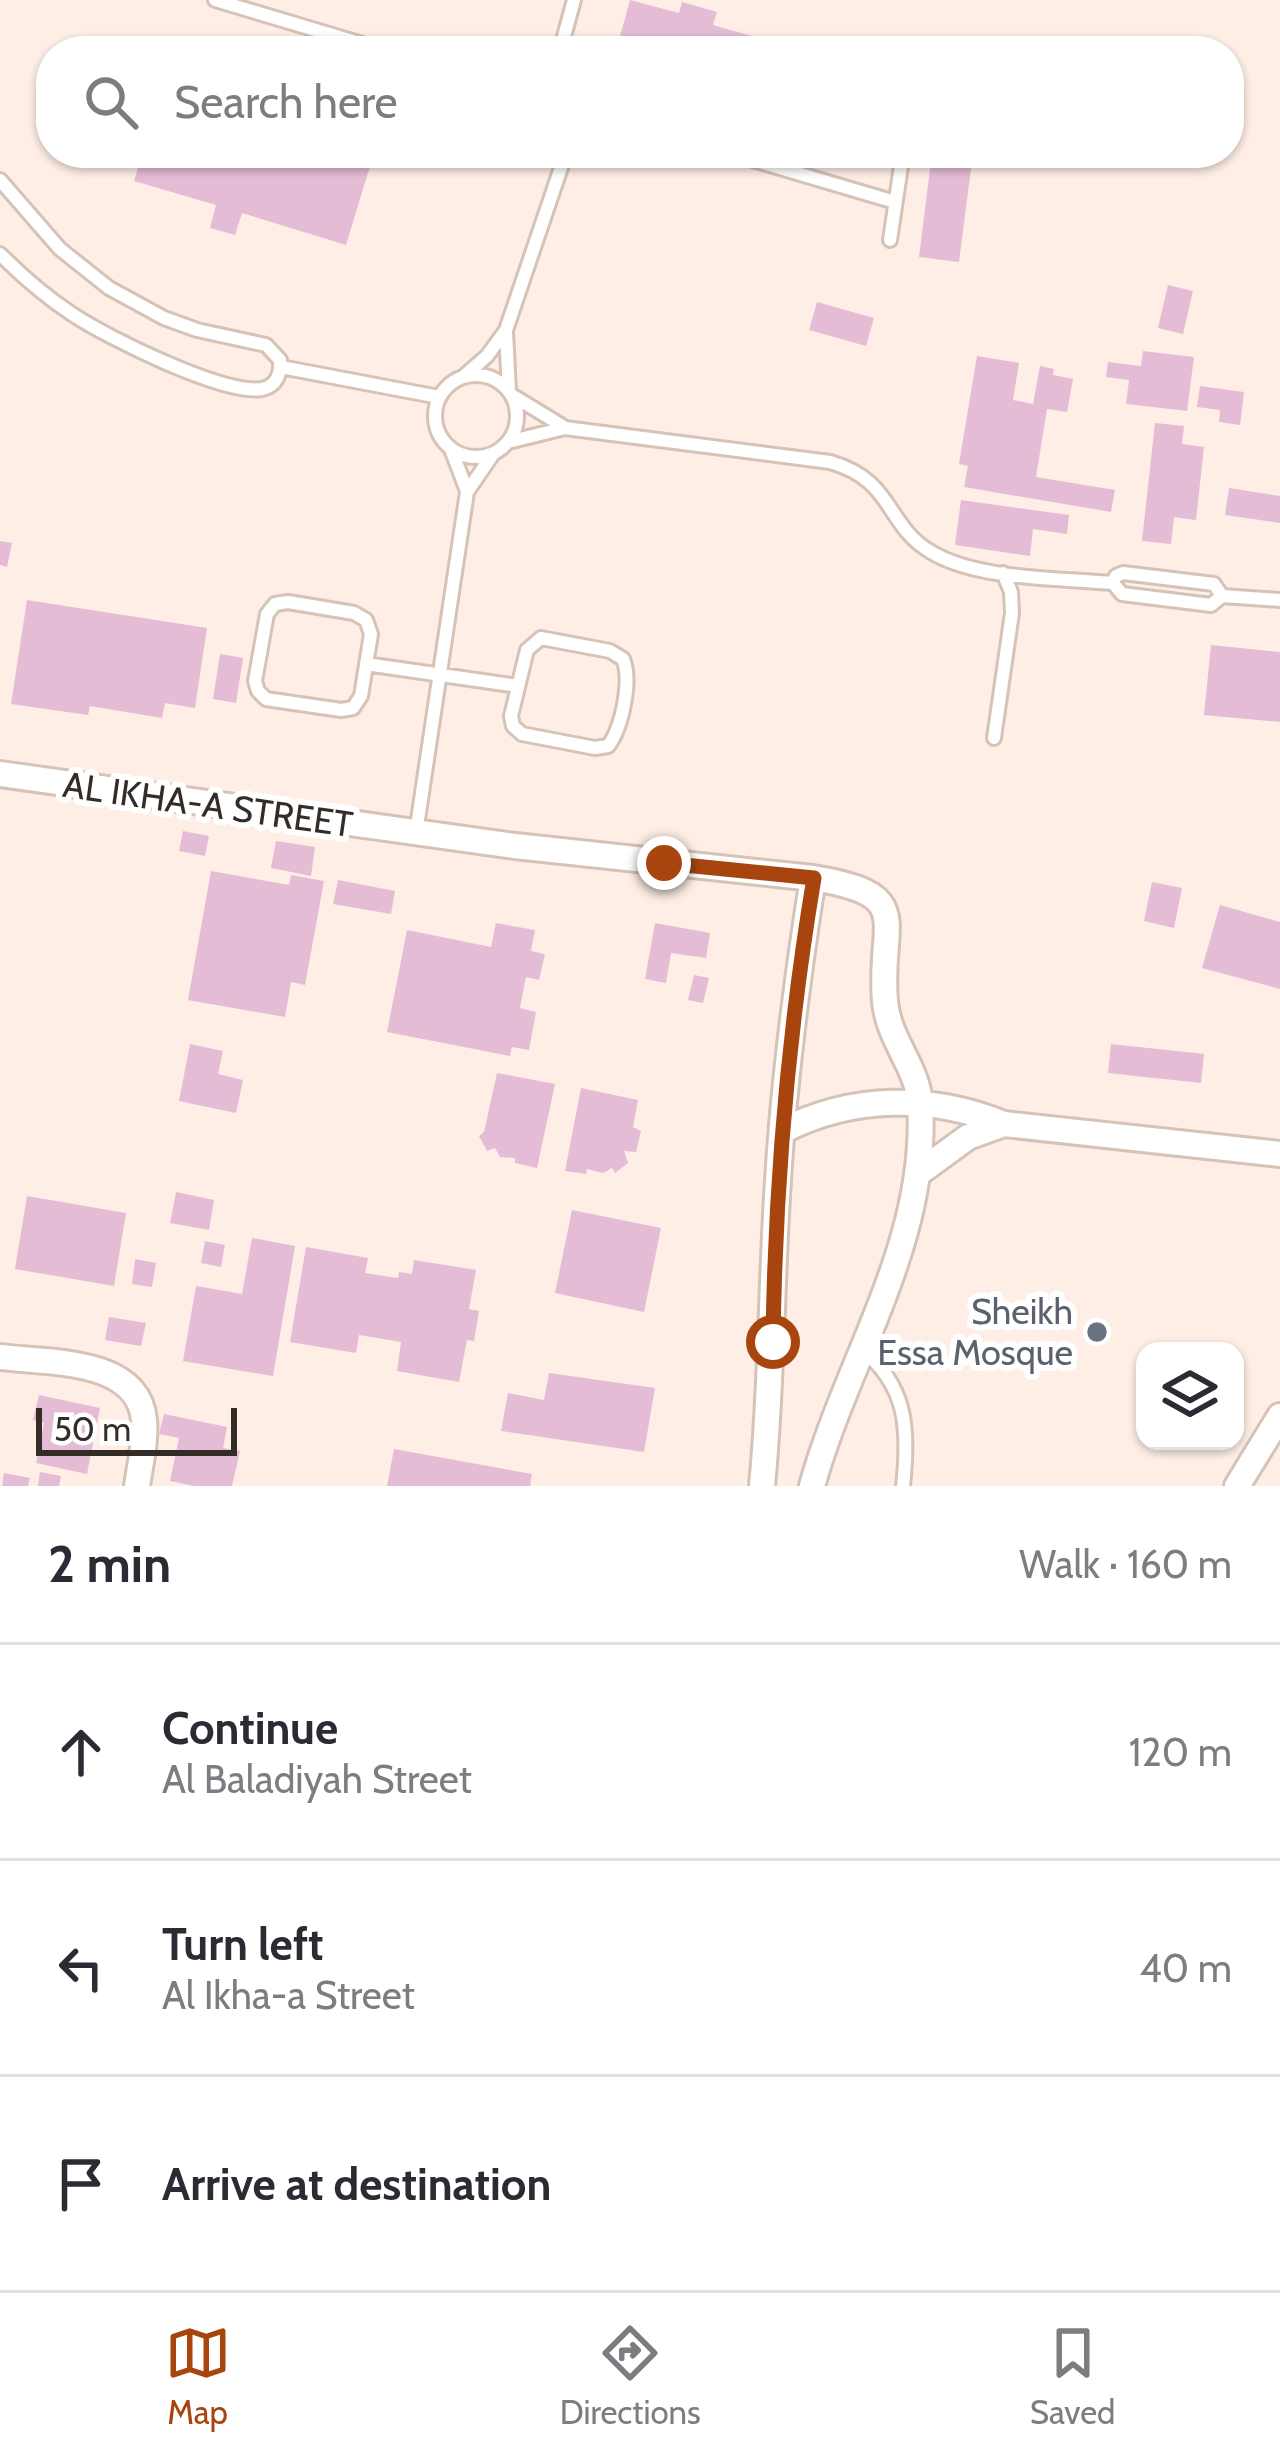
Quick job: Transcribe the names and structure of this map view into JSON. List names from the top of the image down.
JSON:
{
  "streets": {
    "street": ["AL IKHA-A STREET"]
  },
  "places": ["Sheikh Essa Mosque"],
  "scale_bar": "50 m",
  "page": {
    "search": "Search here",
    "scale": "50 m",
    "heading": ["2 min", "Walk · 160 m"],
    "list": [
      ["Continue", "Al Baladiyah Street", "120 m"],
      ["Turn left", "Al Ikha-a Street", "40 m"],
      "Arrive at destination"
    ],
    "nav": ["Map", "Directions", "Saved"]
  }
}
